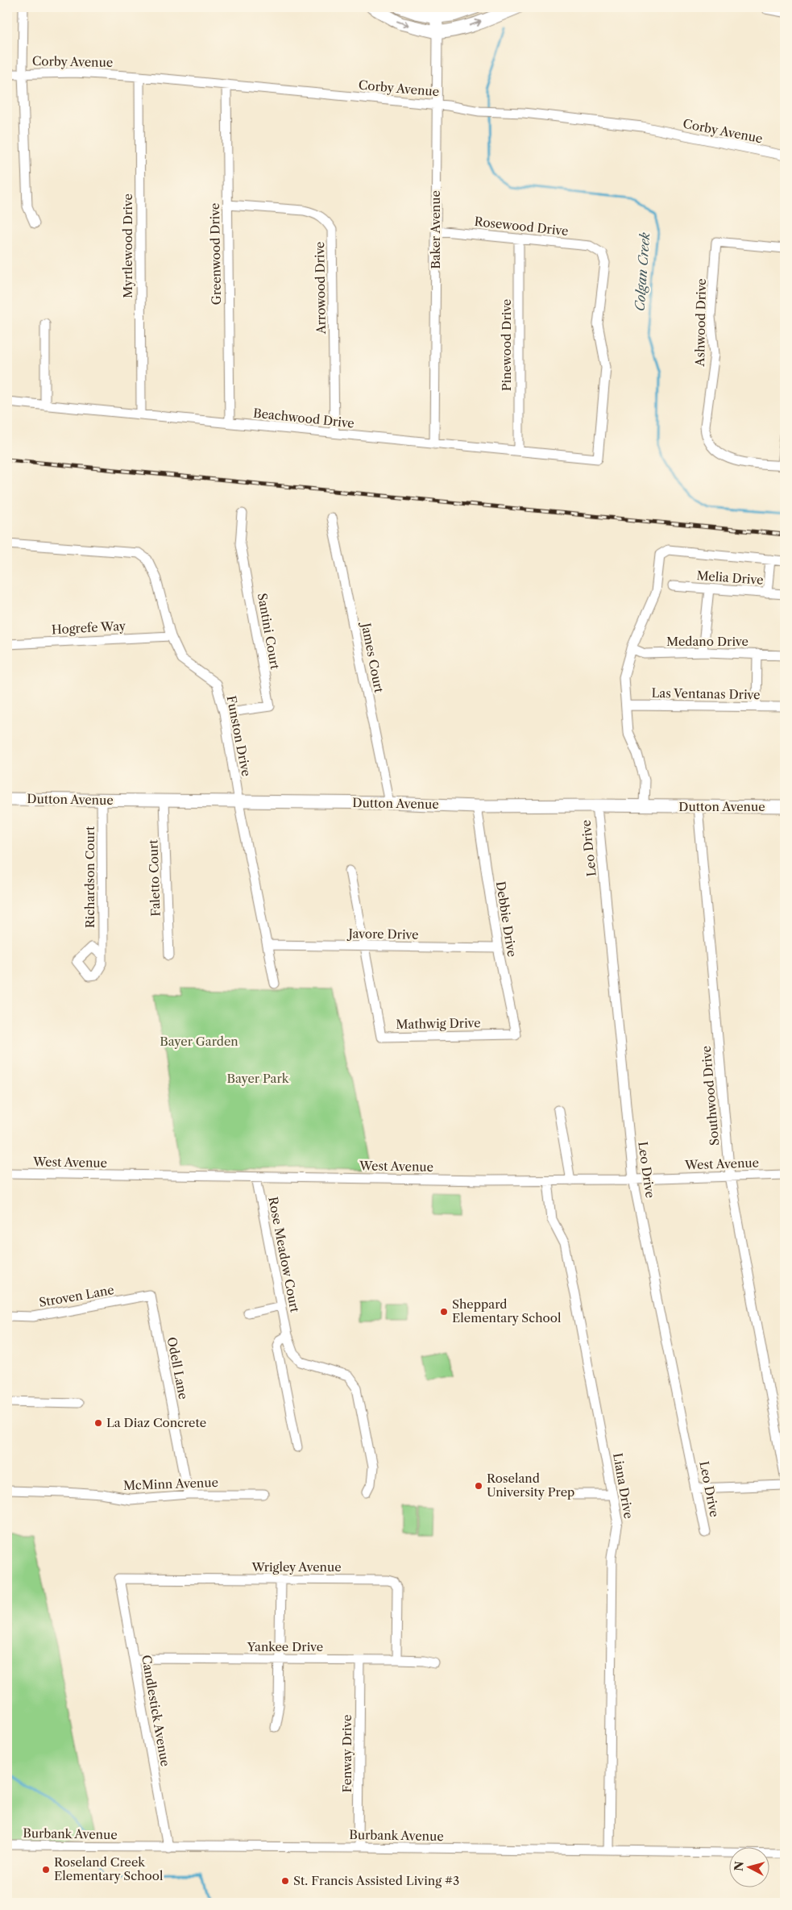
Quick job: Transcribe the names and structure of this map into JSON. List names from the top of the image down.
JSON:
{
  "streets": {
    "main road": ["Baker Avenue", "Dutton Avenue"],
    "street": [
      "Corby Avenue",
      "Rosewood Drive",
      "Myrtlewood Drive",
      "Greenwood Drive",
      "Arrowood Drive",
      "Ashwood Drive",
      "Pinewood Drive",
      "Beachwood Drive",
      "Melia Drive",
      "Hogrefe Way",
      "Santini Court",
      "Medano Drive",
      "James Court",
      "Las Ventanas Drive",
      "Funston Drive",
      "Leo Drive",
      "Richardson Court",
      "Faletto Court",
      "Debbie Drive",
      "Javore Drive",
      "Mathwig Drive",
      "Southwood Drive",
      "West Avenue",
      "Rose Meadow Court",
      "Stroven Lane",
      "Odell Lane",
      "McMinn Avenue",
      "Liana Drive",
      "Wrigley Avenue",
      "Yankee Drive",
      "Candlestick Avenue",
      "Fenway Drive",
      "Burbank Avenue"
    ]
  },
  "crossings": [
    ["Corby Avenue", "Baker Avenue"],
    ["Corby Avenue", "Myrtlewood Drive"],
    ["Corby Avenue", "Greenwood Drive"],
    ["Rosewood Drive", "Baker Avenue"],
    ["Rosewood Drive", "Pinewood Drive"],
    ["Rosewood Drive", "Beachwood Drive"],
    ["Baker Avenue", "Beachwood Drive"],
    ["Myrtlewood Drive", "Beachwood Drive"],
    ["Greenwood Drive", "Arrowood Drive"],
    ["Greenwood Drive", "Beachwood Drive"],
    ["Arrowood Drive", "Beachwood Drive"],
    ["Pinewood Drive", "Beachwood Drive"],
    ["Hogrefe Way", "Funston Drive"],
    ["Santini Court", "Funston Drive"],
    ["James Court", "Dutton Avenue"],
    ["Funston Drive", "Dutton Avenue"],
    ["Funston Drive", "Javore Drive"],
    ["Dutton Avenue", "Leo Drive"],
    ["Dutton Avenue", "Richardson Court"],
    ["Dutton Avenue", "Faletto Court"],
    ["Dutton Avenue", "Debbie Drive"],
    ["Dutton Avenue", "Southwood Drive"],
    ["Leo Drive", "West Avenue"],
    ["Debbie Drive", "Javore Drive"],
    ["Debbie Drive", "Mathwig Drive"],
    ["Javore Drive", "Mathwig Drive"],
    ["Southwood Drive", "West Avenue"],
    ["West Avenue", "Rose Meadow Court"],
    ["West Avenue", "Liana Drive"],
    ["Stroven Lane", "Odell Lane"],
    ["Odell Lane", "McMinn Avenue"],
    ["Liana Drive", "Burbank Avenue"],
    ["Wrigley Avenue", "Yankee Drive"],
    ["Wrigley Avenue", "Candlestick Avenue"],
    ["Yankee Drive", "Candlestick Avenue"],
    ["Yankee Drive", "Fenway Drive"],
    ["Candlestick Avenue", "Burbank Avenue"],
    ["Fenway Drive", "Burbank Avenue"]
  ],
  "water": ["Colgan Creek"],
  "parks": ["Bayer Garden", "Bayer Park"],
  "places": [
    "Sheppard Elementary School",
    "La Diaz Concrete",
    "Roseland University Prep",
    "Roseland Creek Elementary School",
    "St. Francis Assisted Living #3"
  ],
  "north": "left"
}
